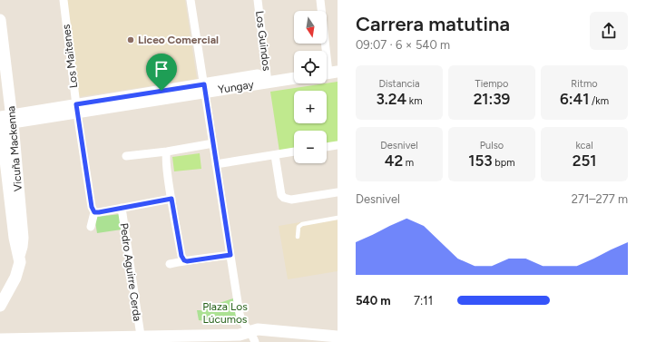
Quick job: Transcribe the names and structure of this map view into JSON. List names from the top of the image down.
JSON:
{
  "streets": {
    "street": [
      "Los Guindos",
      "Los Maitenes",
      "Yungay",
      "Vicuña Mackenna",
      "Pedro Aguirre Cerda"
    ]
  },
  "crossings": [
    ["Los Guindos", "Yungay"],
    ["Los Maitenes", "Yungay"],
    ["Yungay", "Vicuña Mackenna"]
  ],
  "parks": ["Plaza Los Lúcumos"],
  "places": ["Liceo Comercial"],
  "north": "bottom",
  "page": {
    "heading": ["Carrera matutina", "09:07 · 6 × 540 m"],
    "map_buttons": ["+", "−"],
    "stats": [
      ["Distancia", "3.24 km"],
      ["Tiempo", "21:39"],
      ["Ritmo", "6:41 /km"],
      ["Desnivel", "42 m"],
      ["Pulso", "153 bpm"],
      ["kcal", "251"]
    ],
    "chart": ["Desnivel", "271–277 m"],
    "list": [
      {
        "name": "540 m",
        "note": "7:11"
      }
    ]
  }
}
